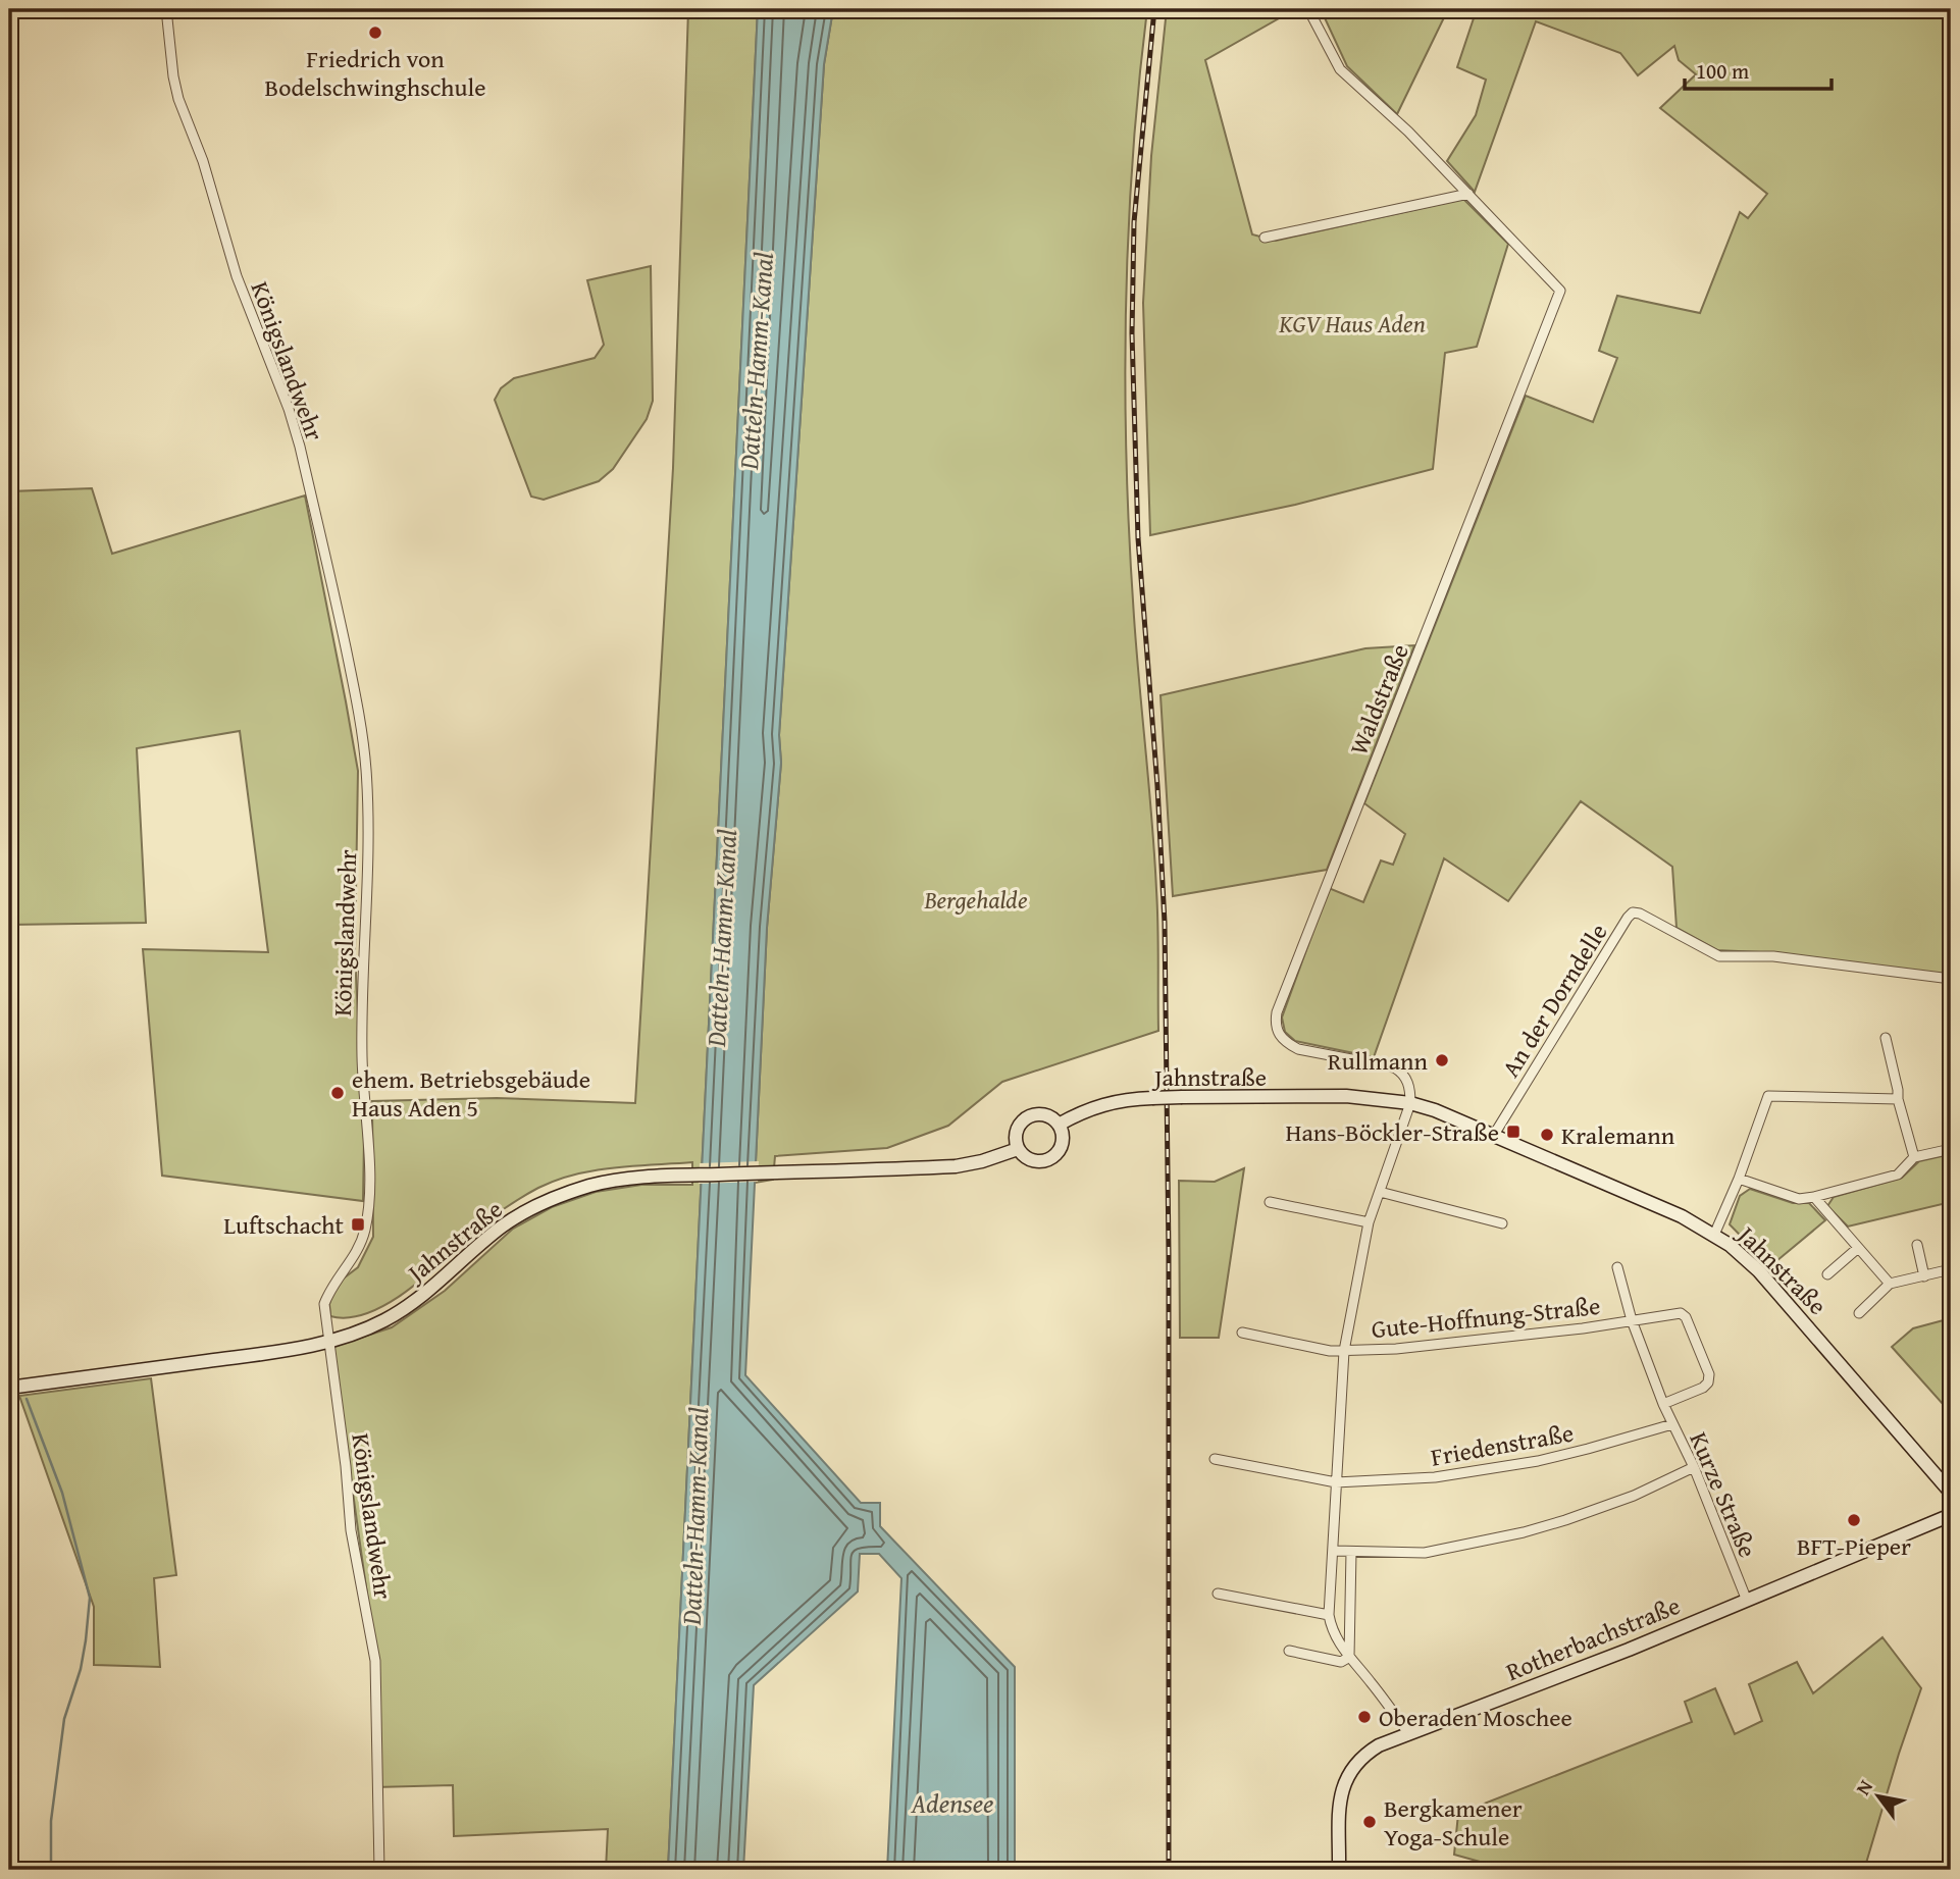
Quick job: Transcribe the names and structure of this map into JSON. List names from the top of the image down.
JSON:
{
  "streets": {
    "main road": ["Jahnstraße", "Rotherbachstraße"],
    "street": [
      "Königslandwehr",
      "Waldstraße",
      "An der Dorndelle",
      "Gute-Hoffnung-Straße",
      "Friedenstraße",
      "Kurze Straße"
    ]
  },
  "crossings": [
    ["Königslandwehr", "Jahnstraße"],
    ["Waldstraße", "Jahnstraße"],
    ["An der Dorndelle", "Jahnstraße"],
    ["Gute-Hoffnung-Straße", "Kurze Straße"],
    ["Friedenstraße", "Kurze Straße"],
    ["Kurze Straße", "Rotherbachstraße"]
  ],
  "water": ["Datteln-Hamm-Kanal", "Adensee"],
  "parks": ["KGV Haus Aden", "Bergehalde"],
  "places": {
    "other": [
      "Friedrich von Bodelschwinghschule",
      "Rullmann",
      "ehem. Betriebsgebäude Haus Aden 5",
      "Kralemann",
      "BFT-Pieper",
      "Oberaden Moschee",
      "Bergkamener Yoga-Schule"
    ],
    "transit": ["Hans-Böckler-Straße", "Luftschacht"]
  },
  "scale_bar": "100 m",
  "north": "top left"
}
